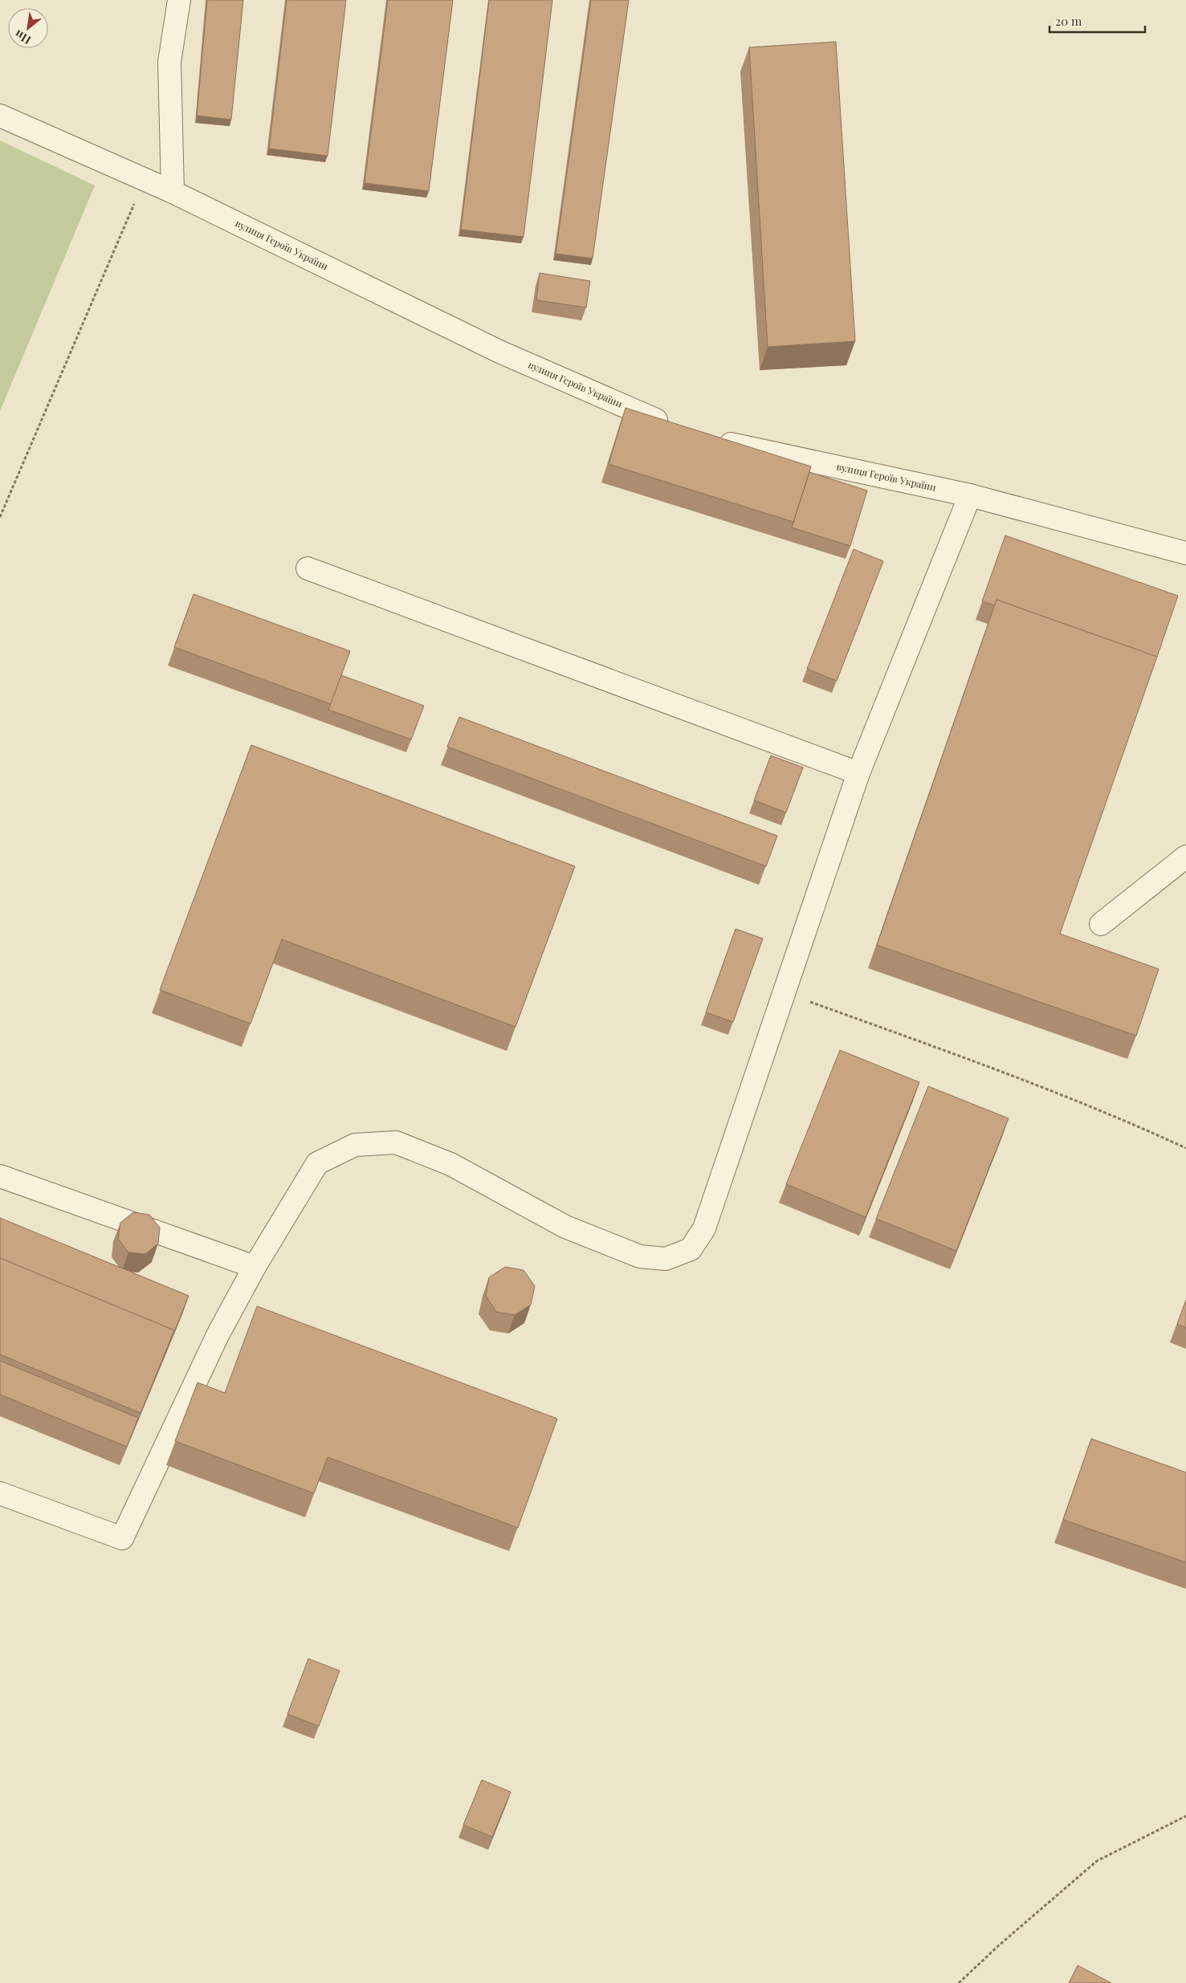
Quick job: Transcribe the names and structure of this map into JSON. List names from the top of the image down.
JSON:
{
  "streets": {
    "street": ["вулиця Героїв України"]
  },
  "scale_bar": "20 m",
  "north": "bottom left"
}
